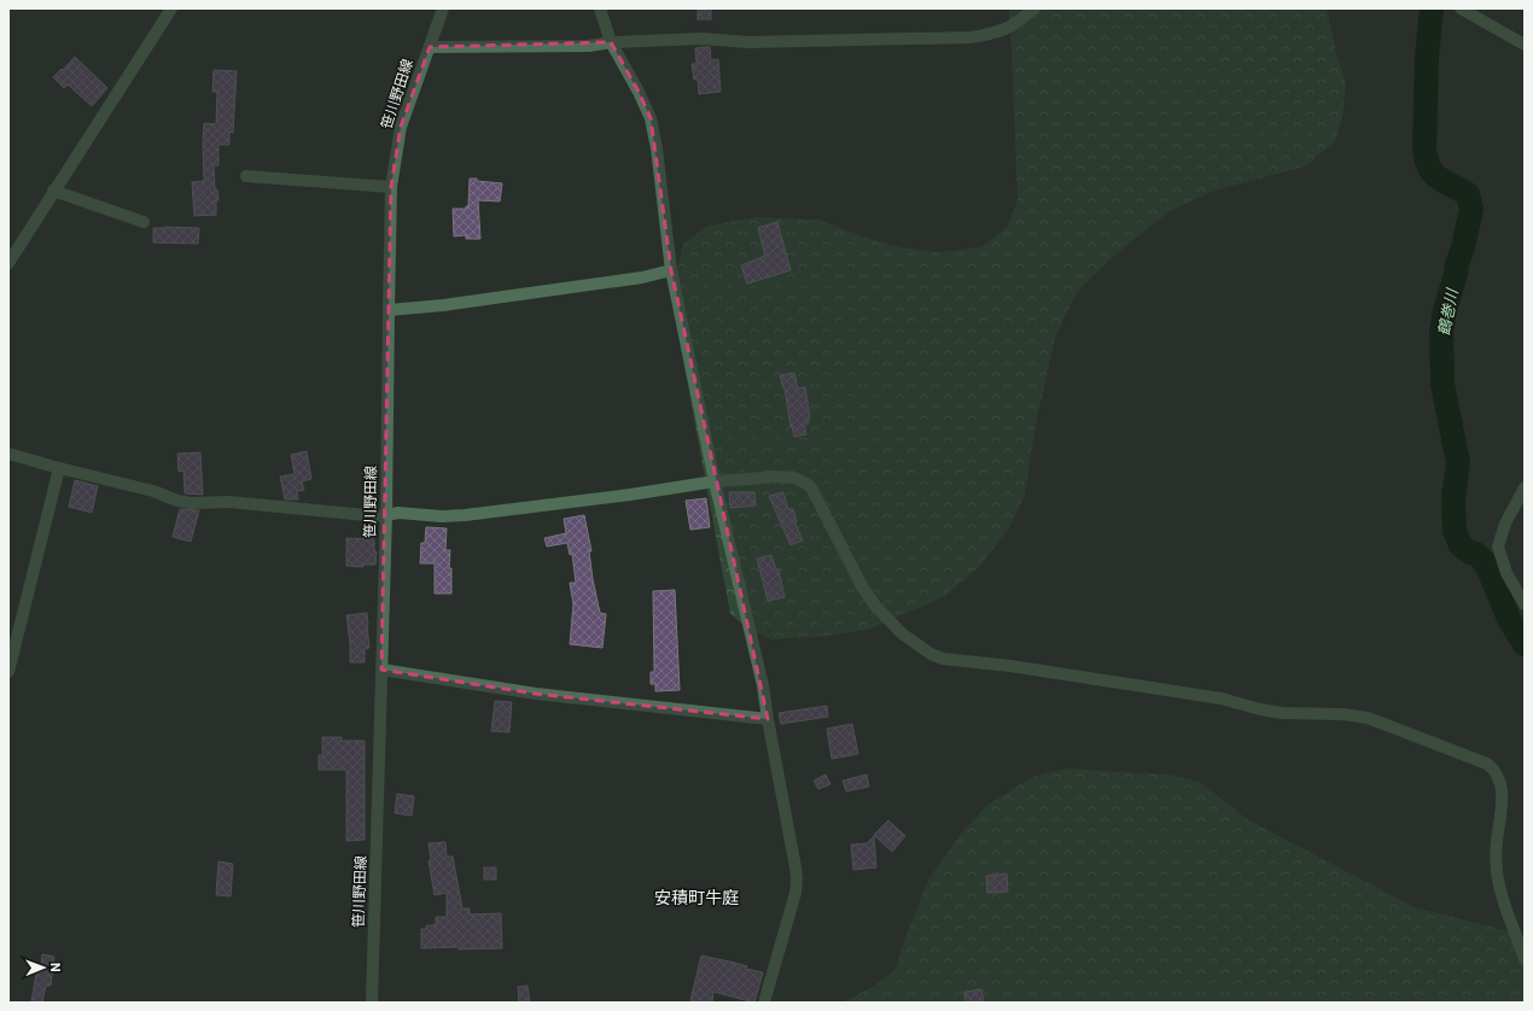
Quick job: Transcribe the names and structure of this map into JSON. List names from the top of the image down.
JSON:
{
  "streets": {
    "street": ["笹川野田線"]
  },
  "districts": ["安積町牛庭"],
  "water": ["鶴巻川"],
  "north": "right"
}
